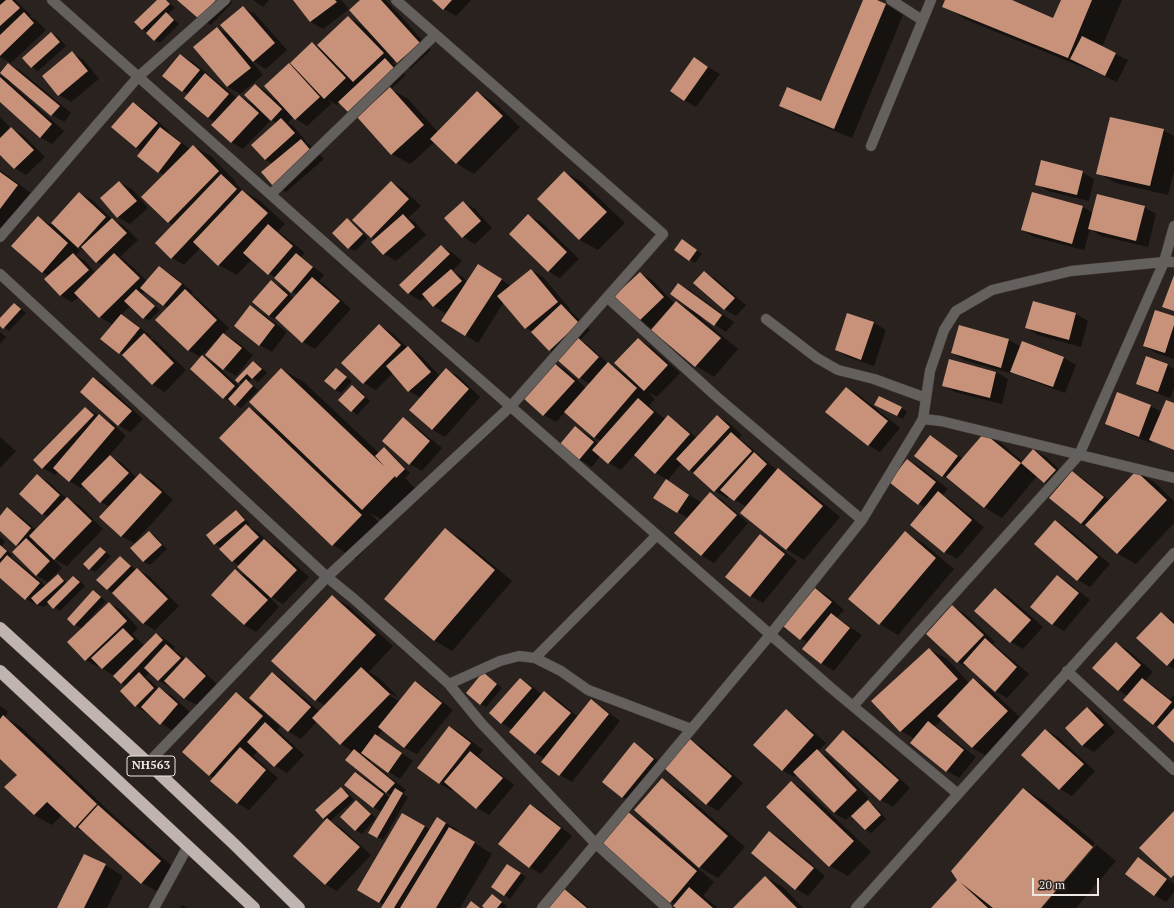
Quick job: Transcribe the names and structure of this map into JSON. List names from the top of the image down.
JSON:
{
  "streets": {
    "highway": ["NH563"]
  },
  "scale_bar": "20 m"
}
